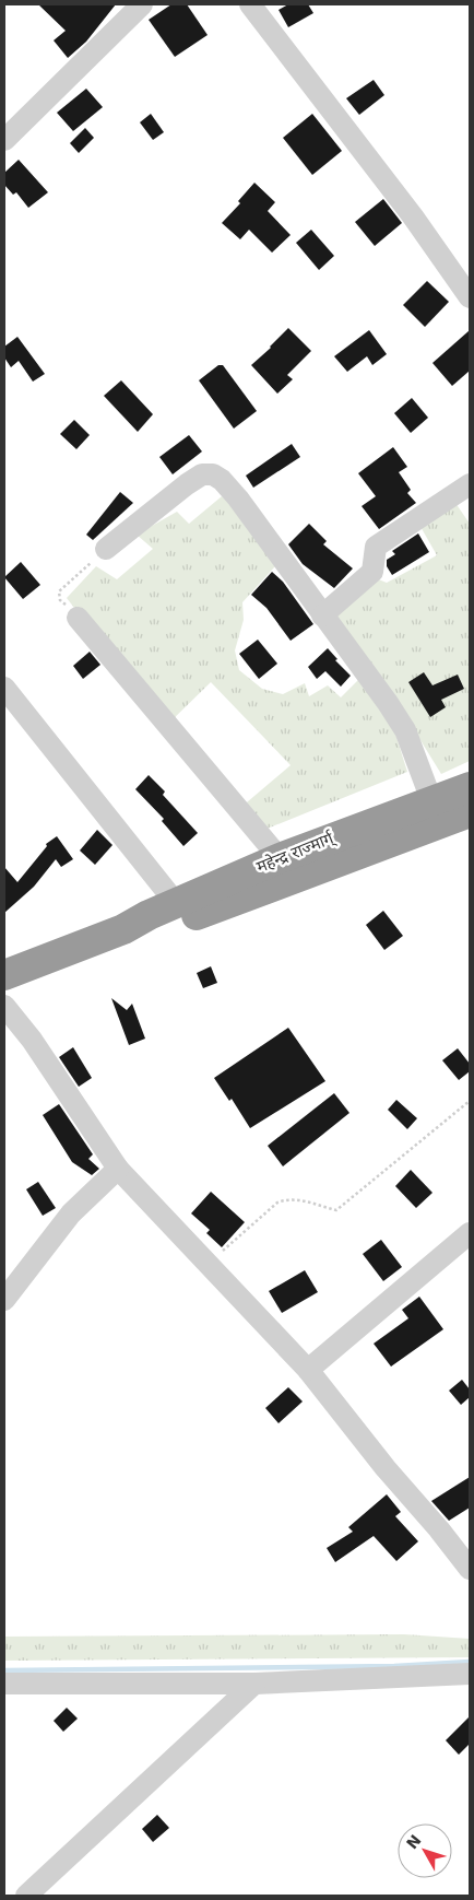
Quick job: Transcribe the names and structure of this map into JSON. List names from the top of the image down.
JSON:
{
  "streets": {
    "highway": ["महेन्द्र राज्मार्ग्"]
  },
  "north": "top left"
}
